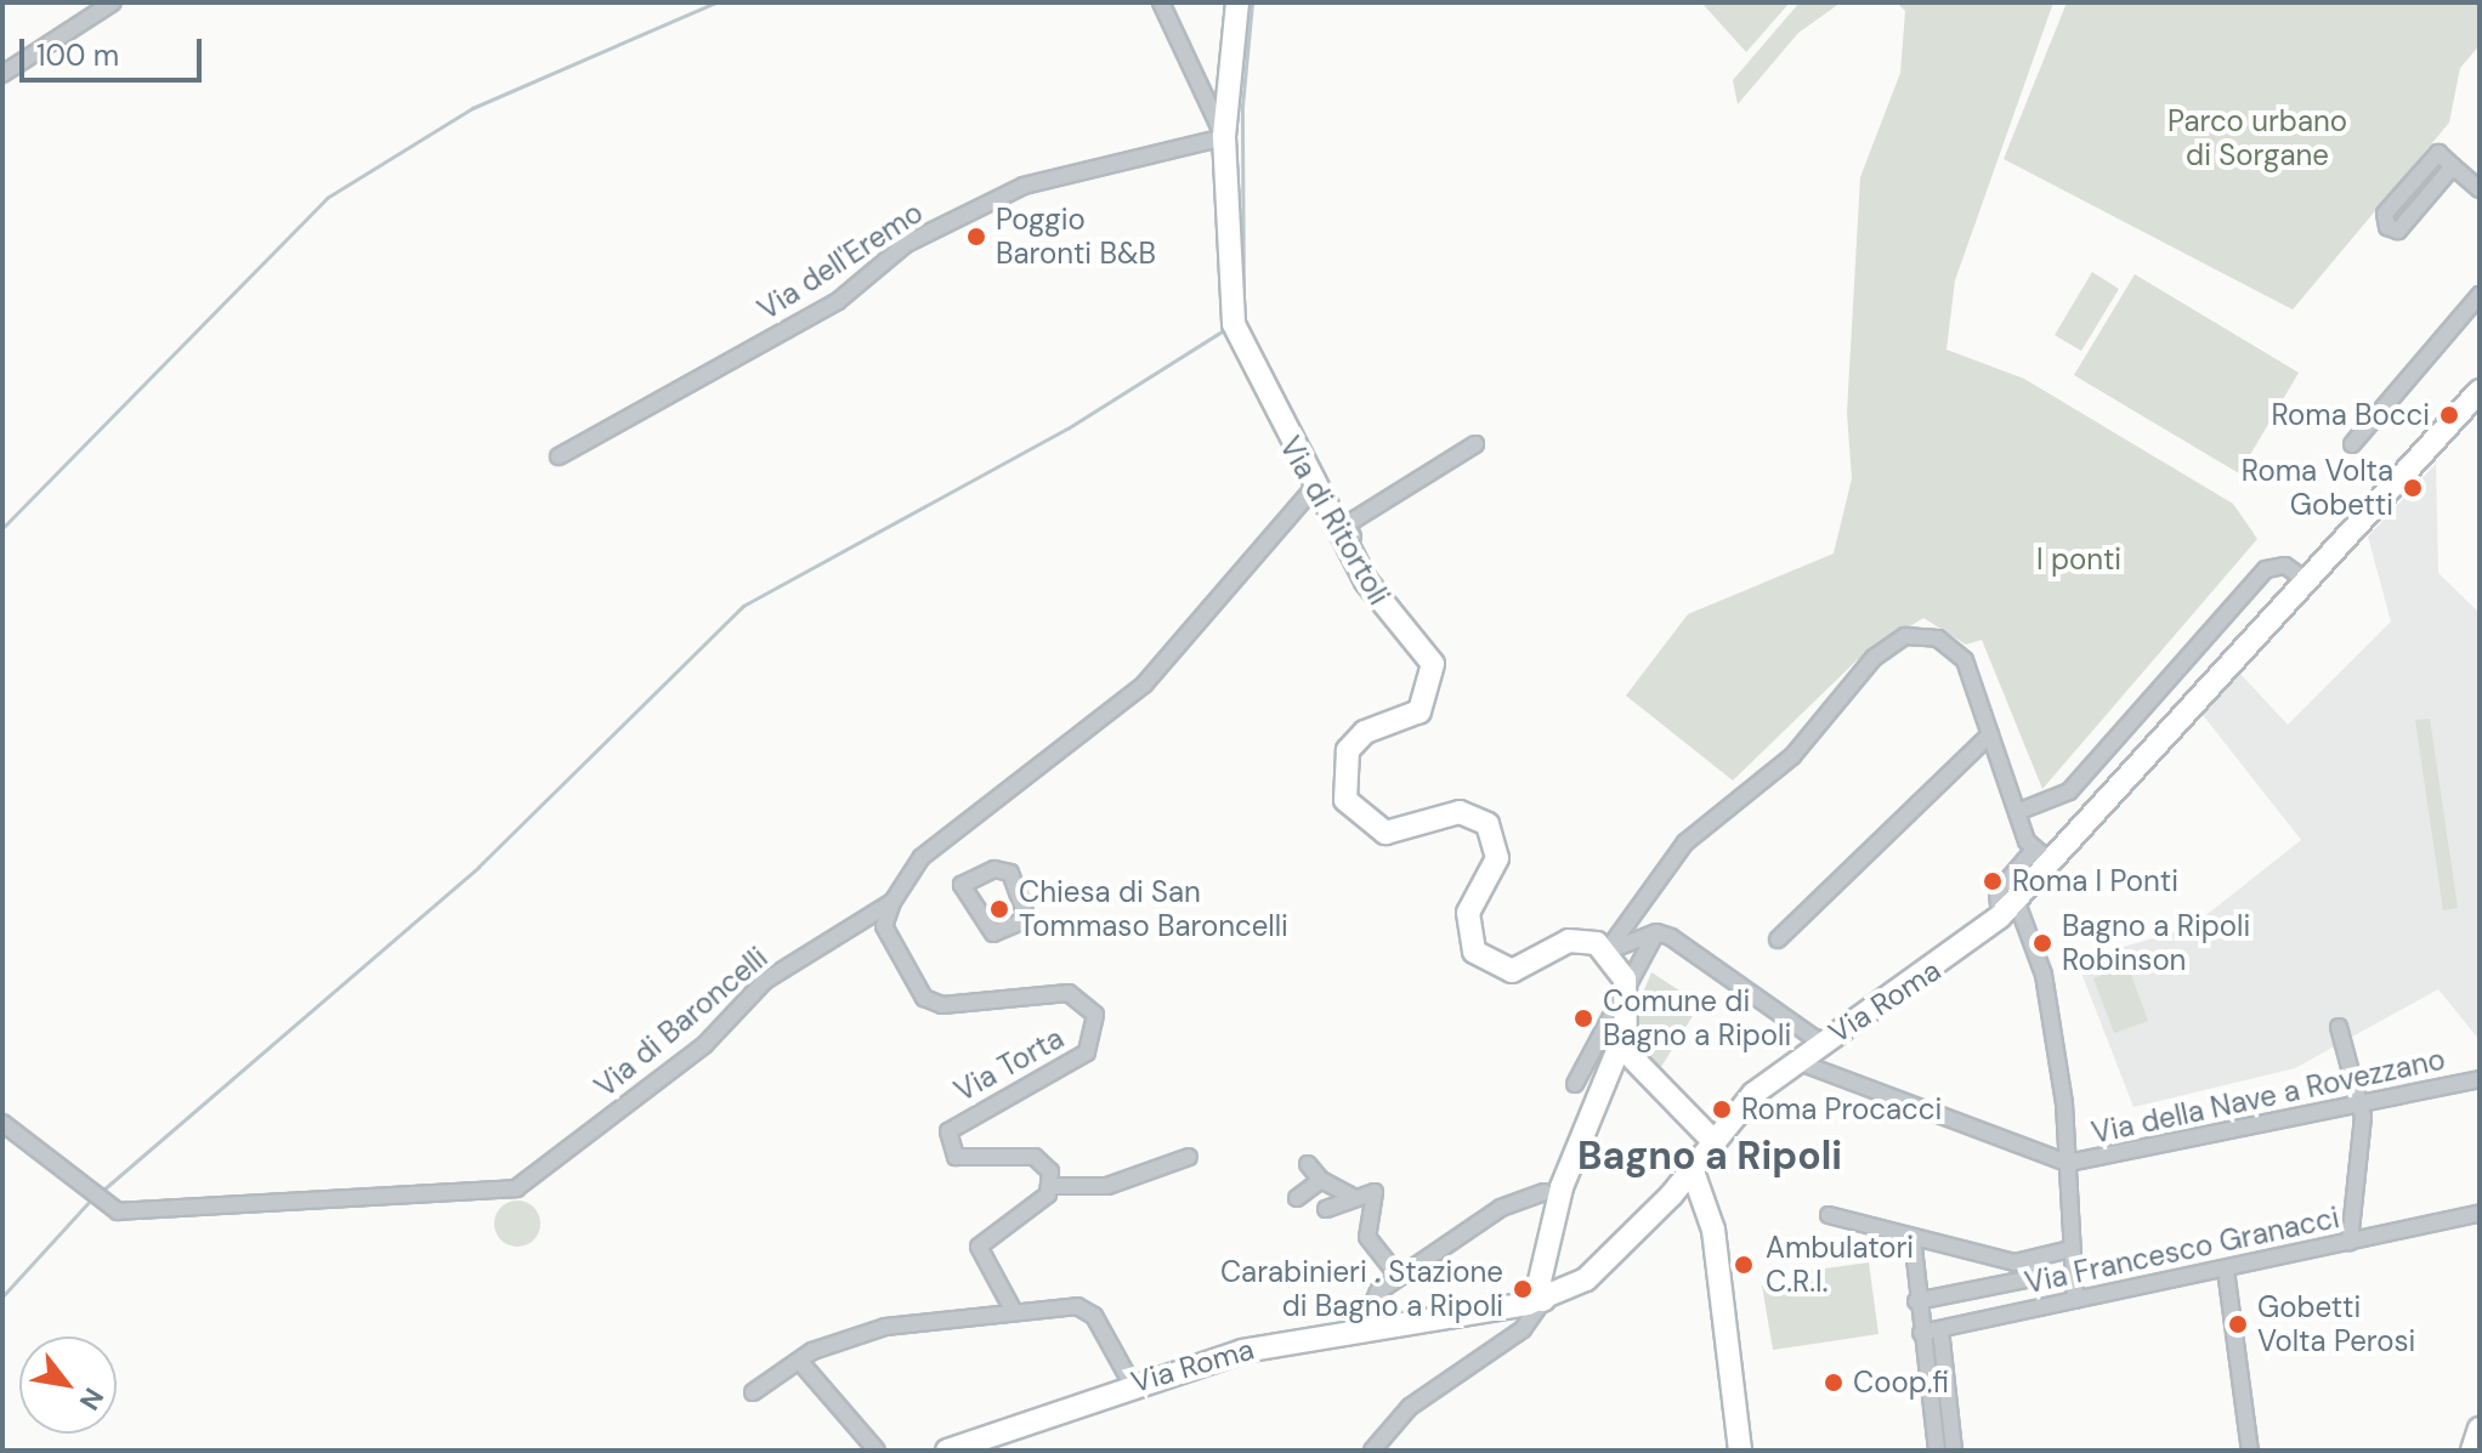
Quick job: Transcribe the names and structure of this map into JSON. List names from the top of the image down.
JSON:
{
  "streets": {
    "street": [
      "Via dell'Eremo",
      "Via di Ritortoli",
      "Via Roma",
      "Via di Baroncelli",
      "Via Torta",
      "Via della Nave a Rovezzano",
      "Via Francesco Granacci"
    ]
  },
  "crossings": [
    ["Via dell'Eremo", "Via di Ritortoli"],
    ["Via di Ritortoli", "Via di Baroncelli"],
    ["Via Roma", "Via della Nave a Rovezzano"],
    ["Via di Baroncelli", "Via Torta"]
  ],
  "districts": ["Bagno a Ripoli"],
  "parks": ["Parco urbano di Sorgane", "I ponti"],
  "places": [
    "Poggio Baronti B&B",
    "Roma Bocci",
    "Roma Volta Gobetti",
    "Roma I Ponti",
    "Chiesa di San Tommaso Baroncelli",
    "Bagno a Ripoli Robinson",
    "Comune di Bagno a Ripoli",
    "Roma Procacci",
    "Ambulatori C.R.I.",
    "Carabinieri . Stazione di Bagno a Ripoli",
    "Gobetti Volta Perosi",
    "Coop.fi"
  ],
  "scale_bar": "100 m",
  "north": "bottom right"
}
